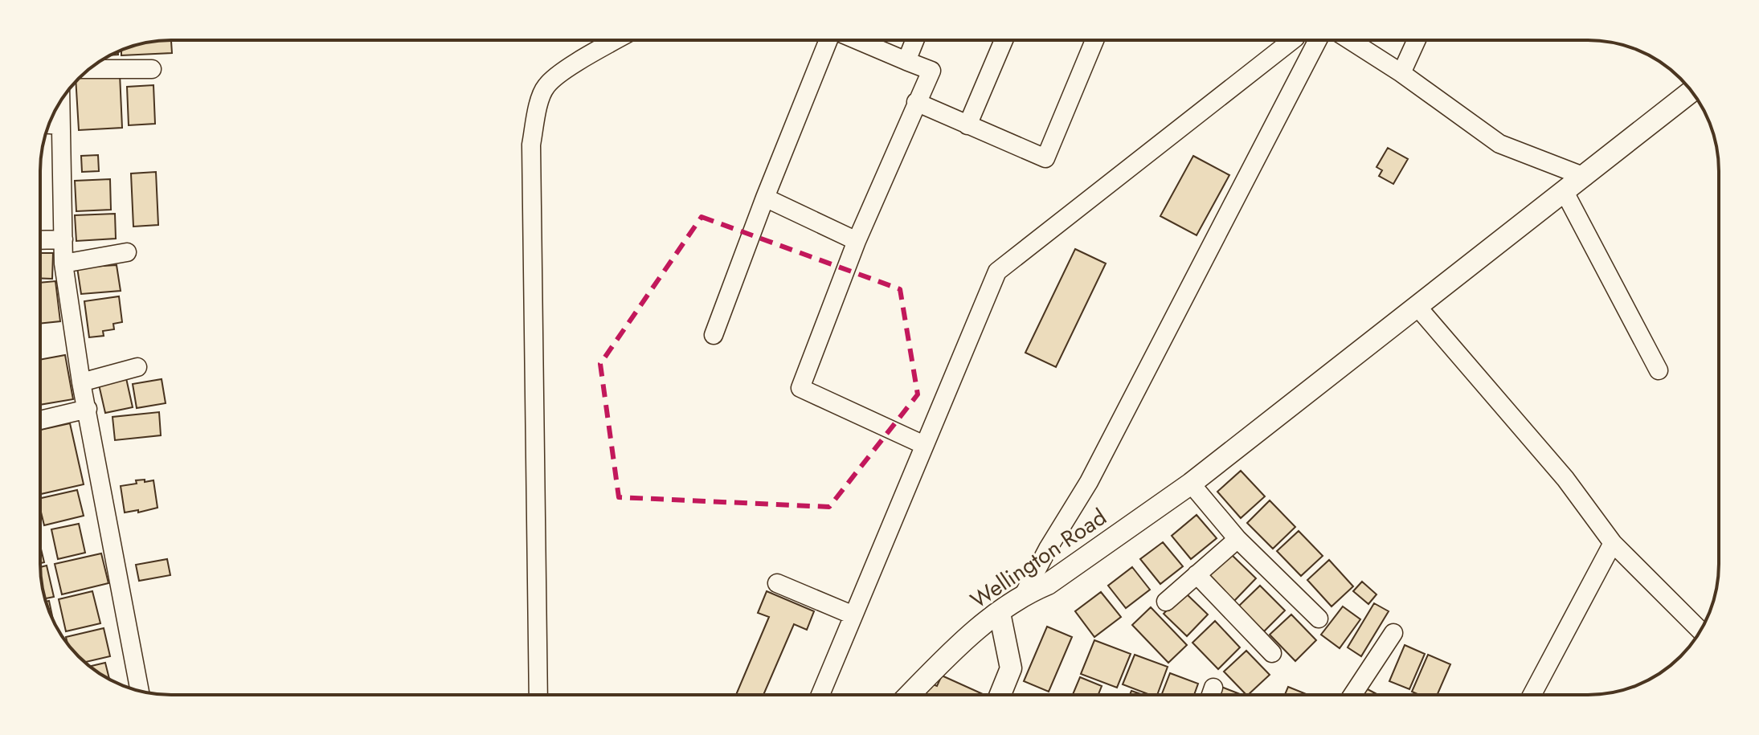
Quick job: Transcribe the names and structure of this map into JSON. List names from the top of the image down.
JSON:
{
  "streets": {
    "main road": ["Wellington Road"]
  }
}
